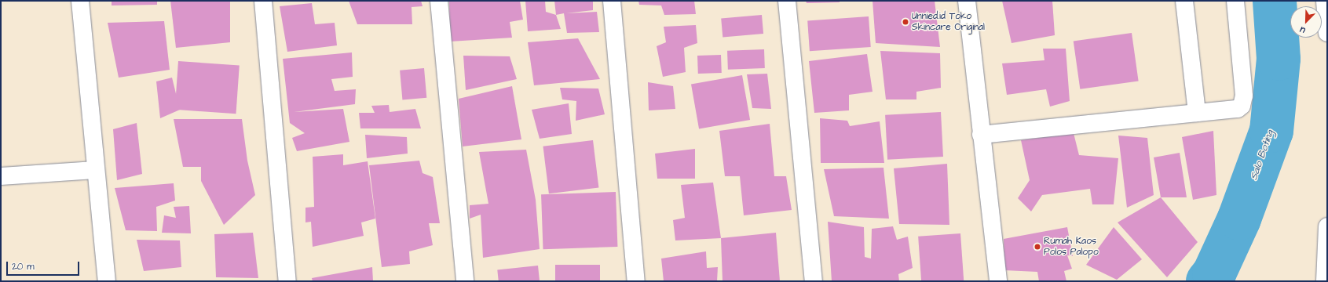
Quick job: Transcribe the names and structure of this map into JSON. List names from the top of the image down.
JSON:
{
  "water": ["Salo Boting"],
  "places": ["Unnied.id Toko Skincare Original", "Rumah Kaos Polos Palopo"],
  "scale_bar": "20 m",
  "north": "bottom left"
}
